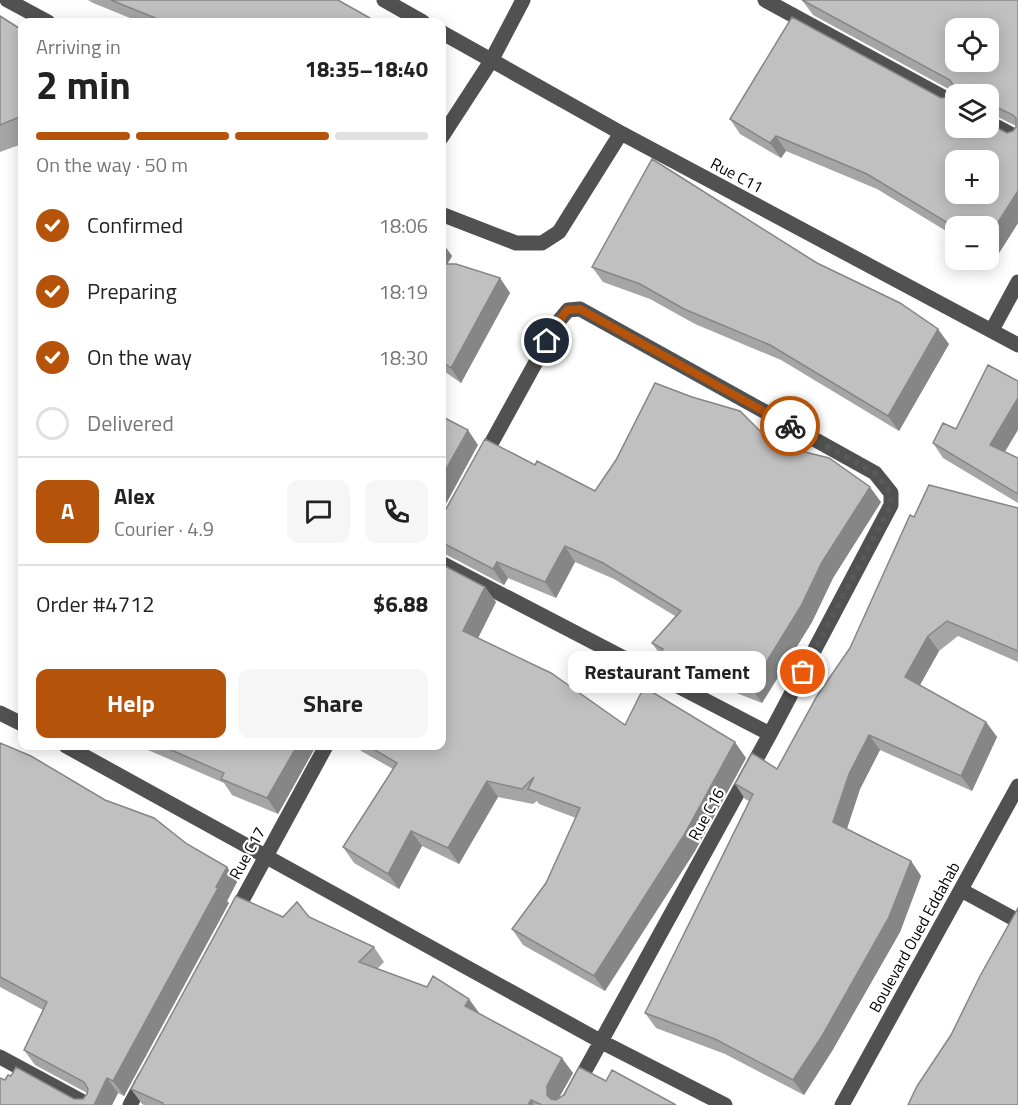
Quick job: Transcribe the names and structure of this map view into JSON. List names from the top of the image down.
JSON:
{
  "streets": {
    "street": [
      "Rue C11",
      "Rue C16",
      "Rue C17",
      "Boulevard Oued Eddahab"
    ]
  },
  "places": ["Restaurant Tament"],
  "page": {
    "map_buttons": ["+", "−"],
    "heading": ["2 min", "Arriving in", "18:35–18:40"],
    "panel": [
      "Alex",
      "Courier · 4.9",
      "Order #4712",
      "$6.88"
    ],
    "bar": "On the way · 50 m",
    "list": [
      ["Confirmed", "18:06"],
      ["Preparing", "18:19"],
      ["On the way", "18:30"],
      "Delivered"
    ],
    "round": "A",
    "bubble": "Restaurant Tament",
    "buttons": ["Help", "Share"]
  }
}
